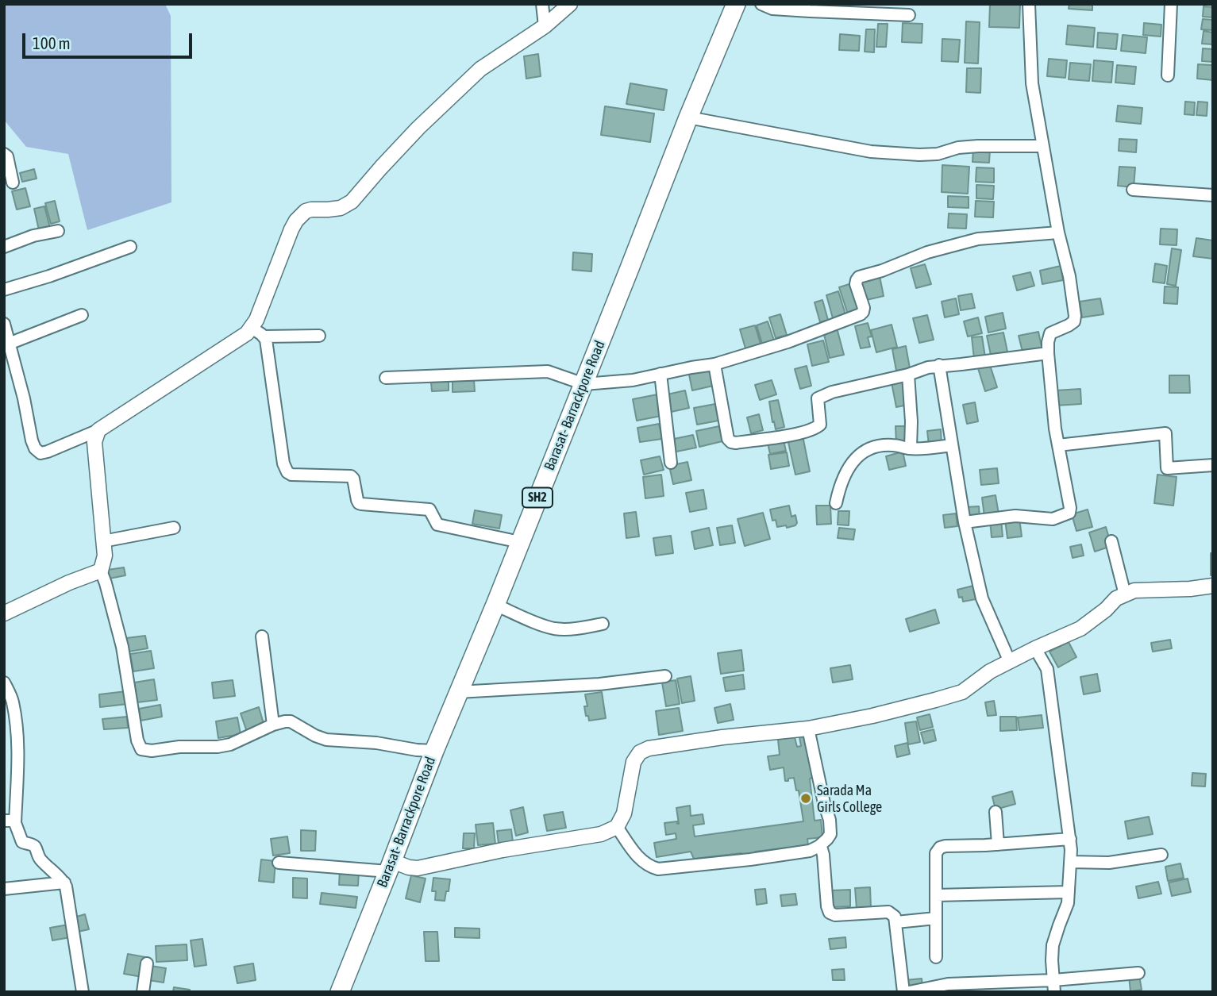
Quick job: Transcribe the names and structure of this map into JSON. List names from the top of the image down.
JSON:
{
  "streets": {
    "main road": ["Barasat- Barrackpore Road", "SH2"]
  },
  "places": ["Sarada Ma Girls College"],
  "scale_bar": "100 m"
}
